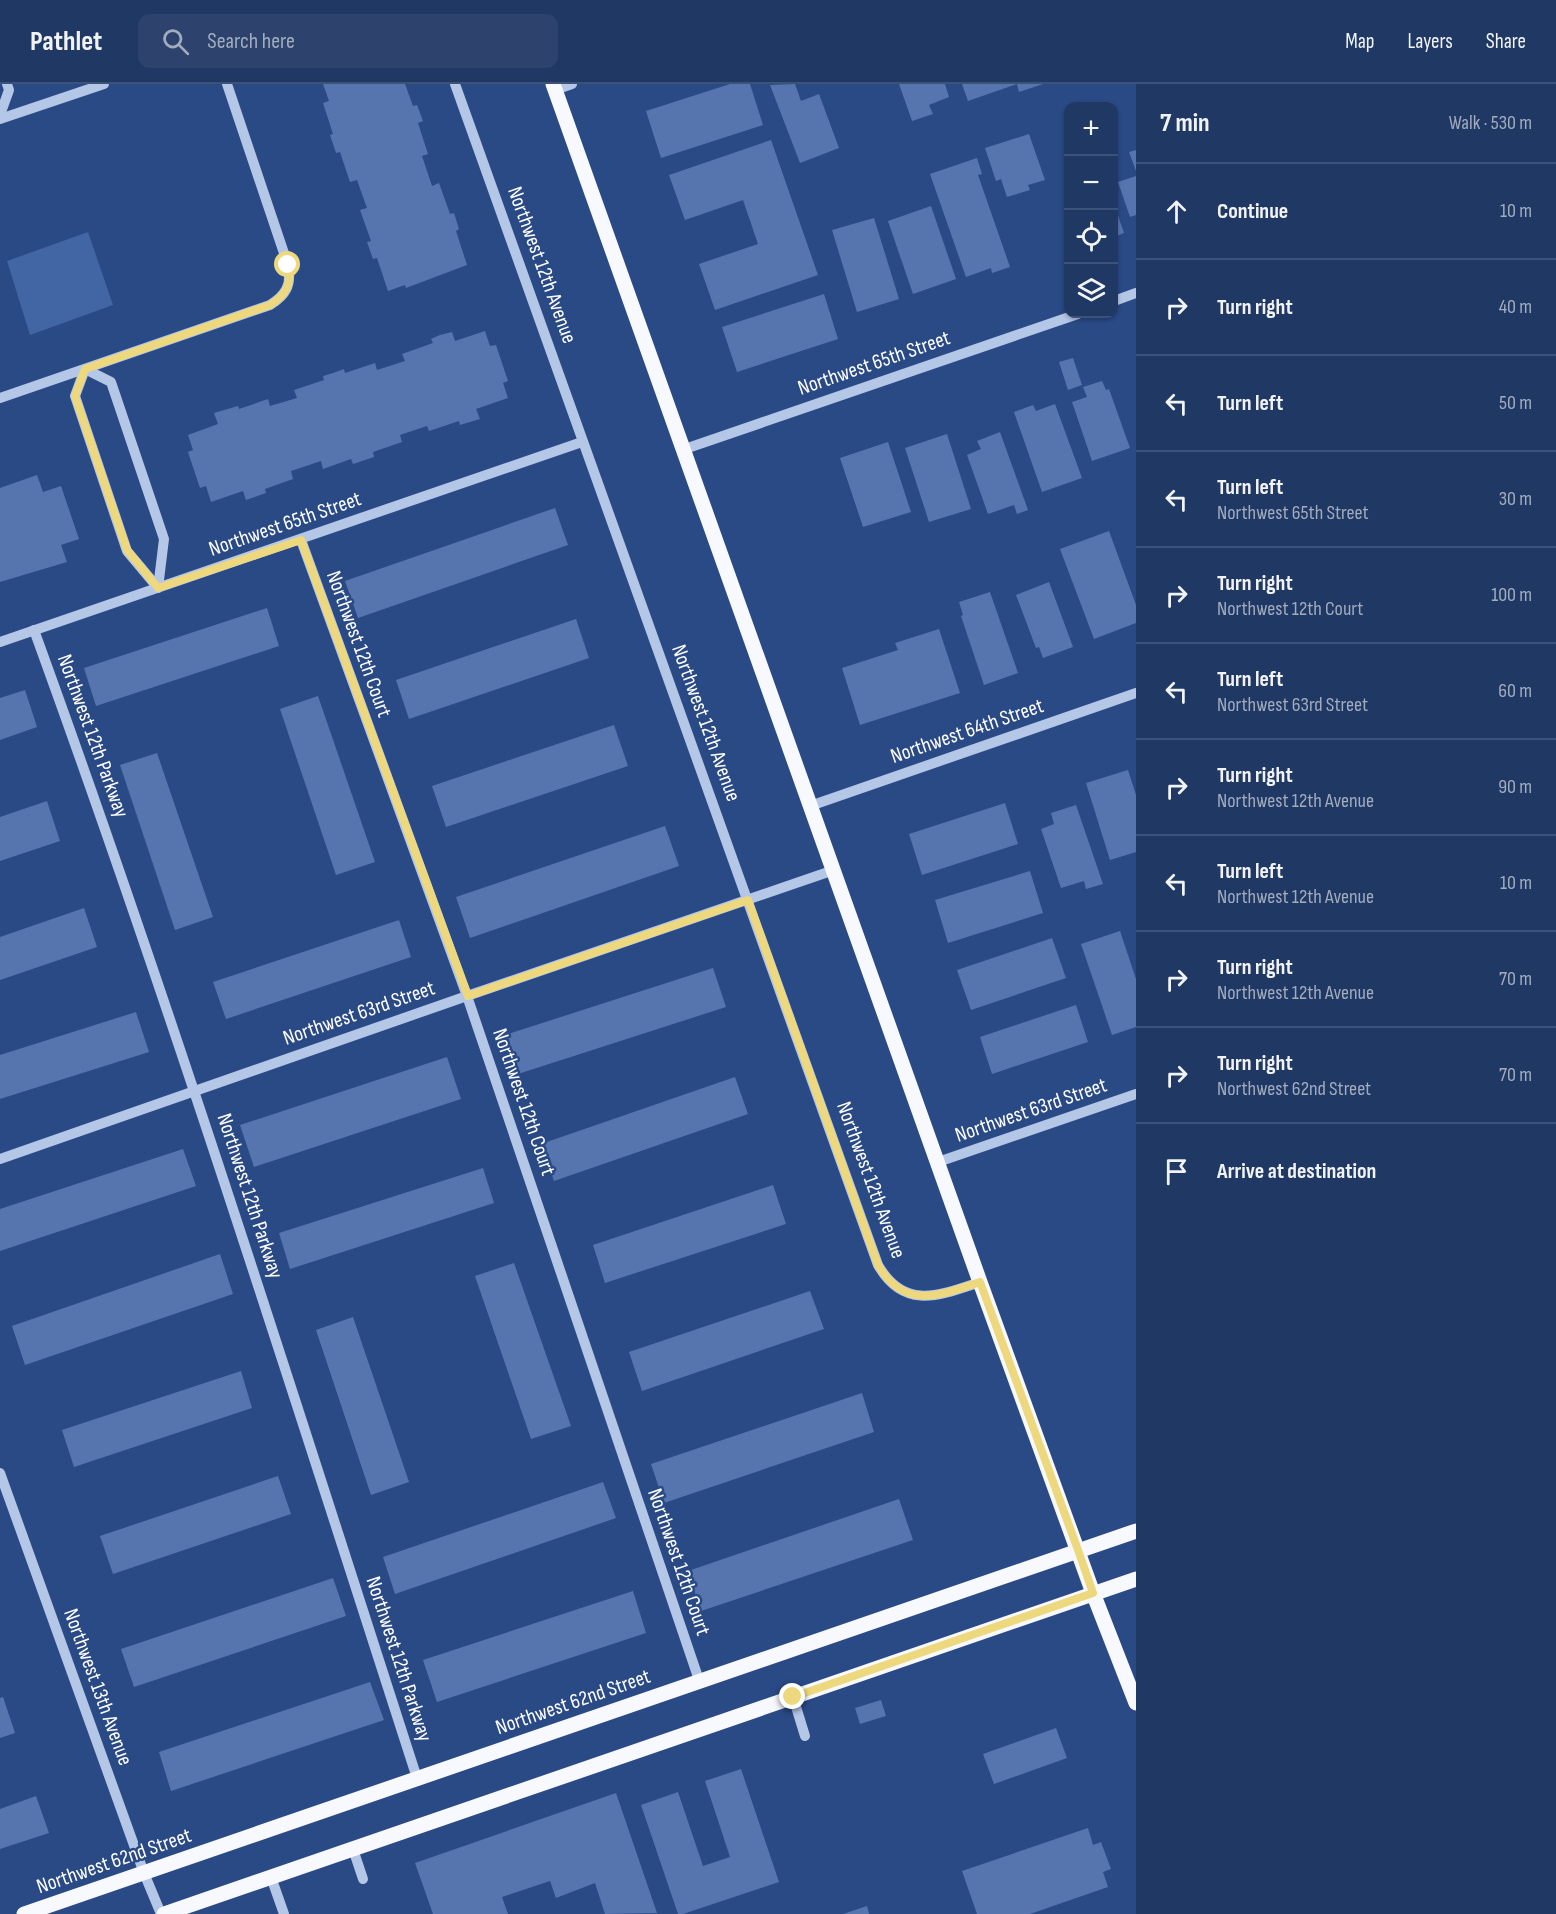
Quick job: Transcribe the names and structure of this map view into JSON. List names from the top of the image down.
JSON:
{
  "streets": {
    "main road": ["Northwest 62nd Street"],
    "street": [
      "Northwest 12th Avenue",
      "Northwest 65th Street",
      "Northwest 12th Court",
      "Northwest 64th Street",
      "Northwest 12th Parkway",
      "Northwest 63rd Street",
      "Northwest 13th Avenue"
    ]
  },
  "crossings": [
    ["Northwest 12th Avenue", "Northwest 65th Street"],
    ["Northwest 12th Avenue", "Northwest 63rd Street"],
    ["Northwest 65th Street", "Northwest 12th Court"],
    ["Northwest 65th Street", "Northwest 12th Parkway"],
    ["Northwest 12th Court", "Northwest 63rd Street"],
    ["Northwest 12th Court", "Northwest 62nd Street"],
    ["Northwest 12th Parkway", "Northwest 63rd Street"],
    ["Northwest 12th Parkway", "Northwest 62nd Street"],
    ["Northwest 13th Avenue", "Northwest 62nd Street"]
  ],
  "page": {
    "header": "Pathlet",
    "search": "Search here",
    "nav": ["Map", "Layers", "Share"],
    "heading": ["7 min", "Walk · 530 m"],
    "map_buttons": ["+", "−"],
    "list": [
      ["Continue", "10 m"],
      ["Turn right", "40 m"],
      ["Turn left", "50 m"],
      ["Turn left", "Northwest 65th Street", "30 m"],
      ["Turn right", "Northwest 12th Court", "100 m"],
      ["Turn left", "Northwest 63rd Street", "60 m"],
      ["Turn right", "Northwest 12th Avenue", "90 m"],
      ["Turn left", "Northwest 12th Avenue", "10 m"],
      ["Turn right", "Northwest 12th Avenue", "70 m"],
      ["Turn right", "Northwest 62nd Street", "70 m"],
      "Arrive at destination"
    ]
  }
}
